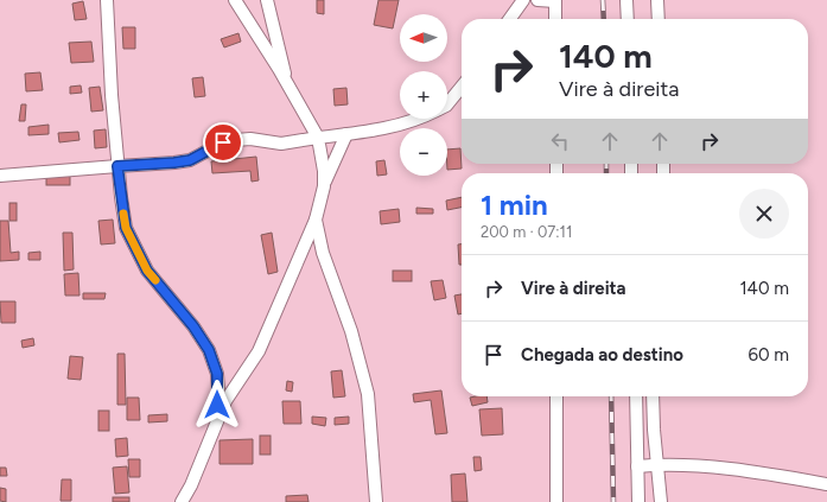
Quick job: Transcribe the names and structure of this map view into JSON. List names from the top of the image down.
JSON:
{
  "north": "left",
  "page": {
    "map_buttons": ["+", "−"],
    "turn": ["140 m", "Vire à direita"],
    "heading": ["1 min", "200 m · 07:11"],
    "list": [
      {
        "name": "Vire à direita",
        "value": "140 m"
      },
      {
        "name": "Chegada ao destino",
        "value": "60 m"
      }
    ]
  }
}
